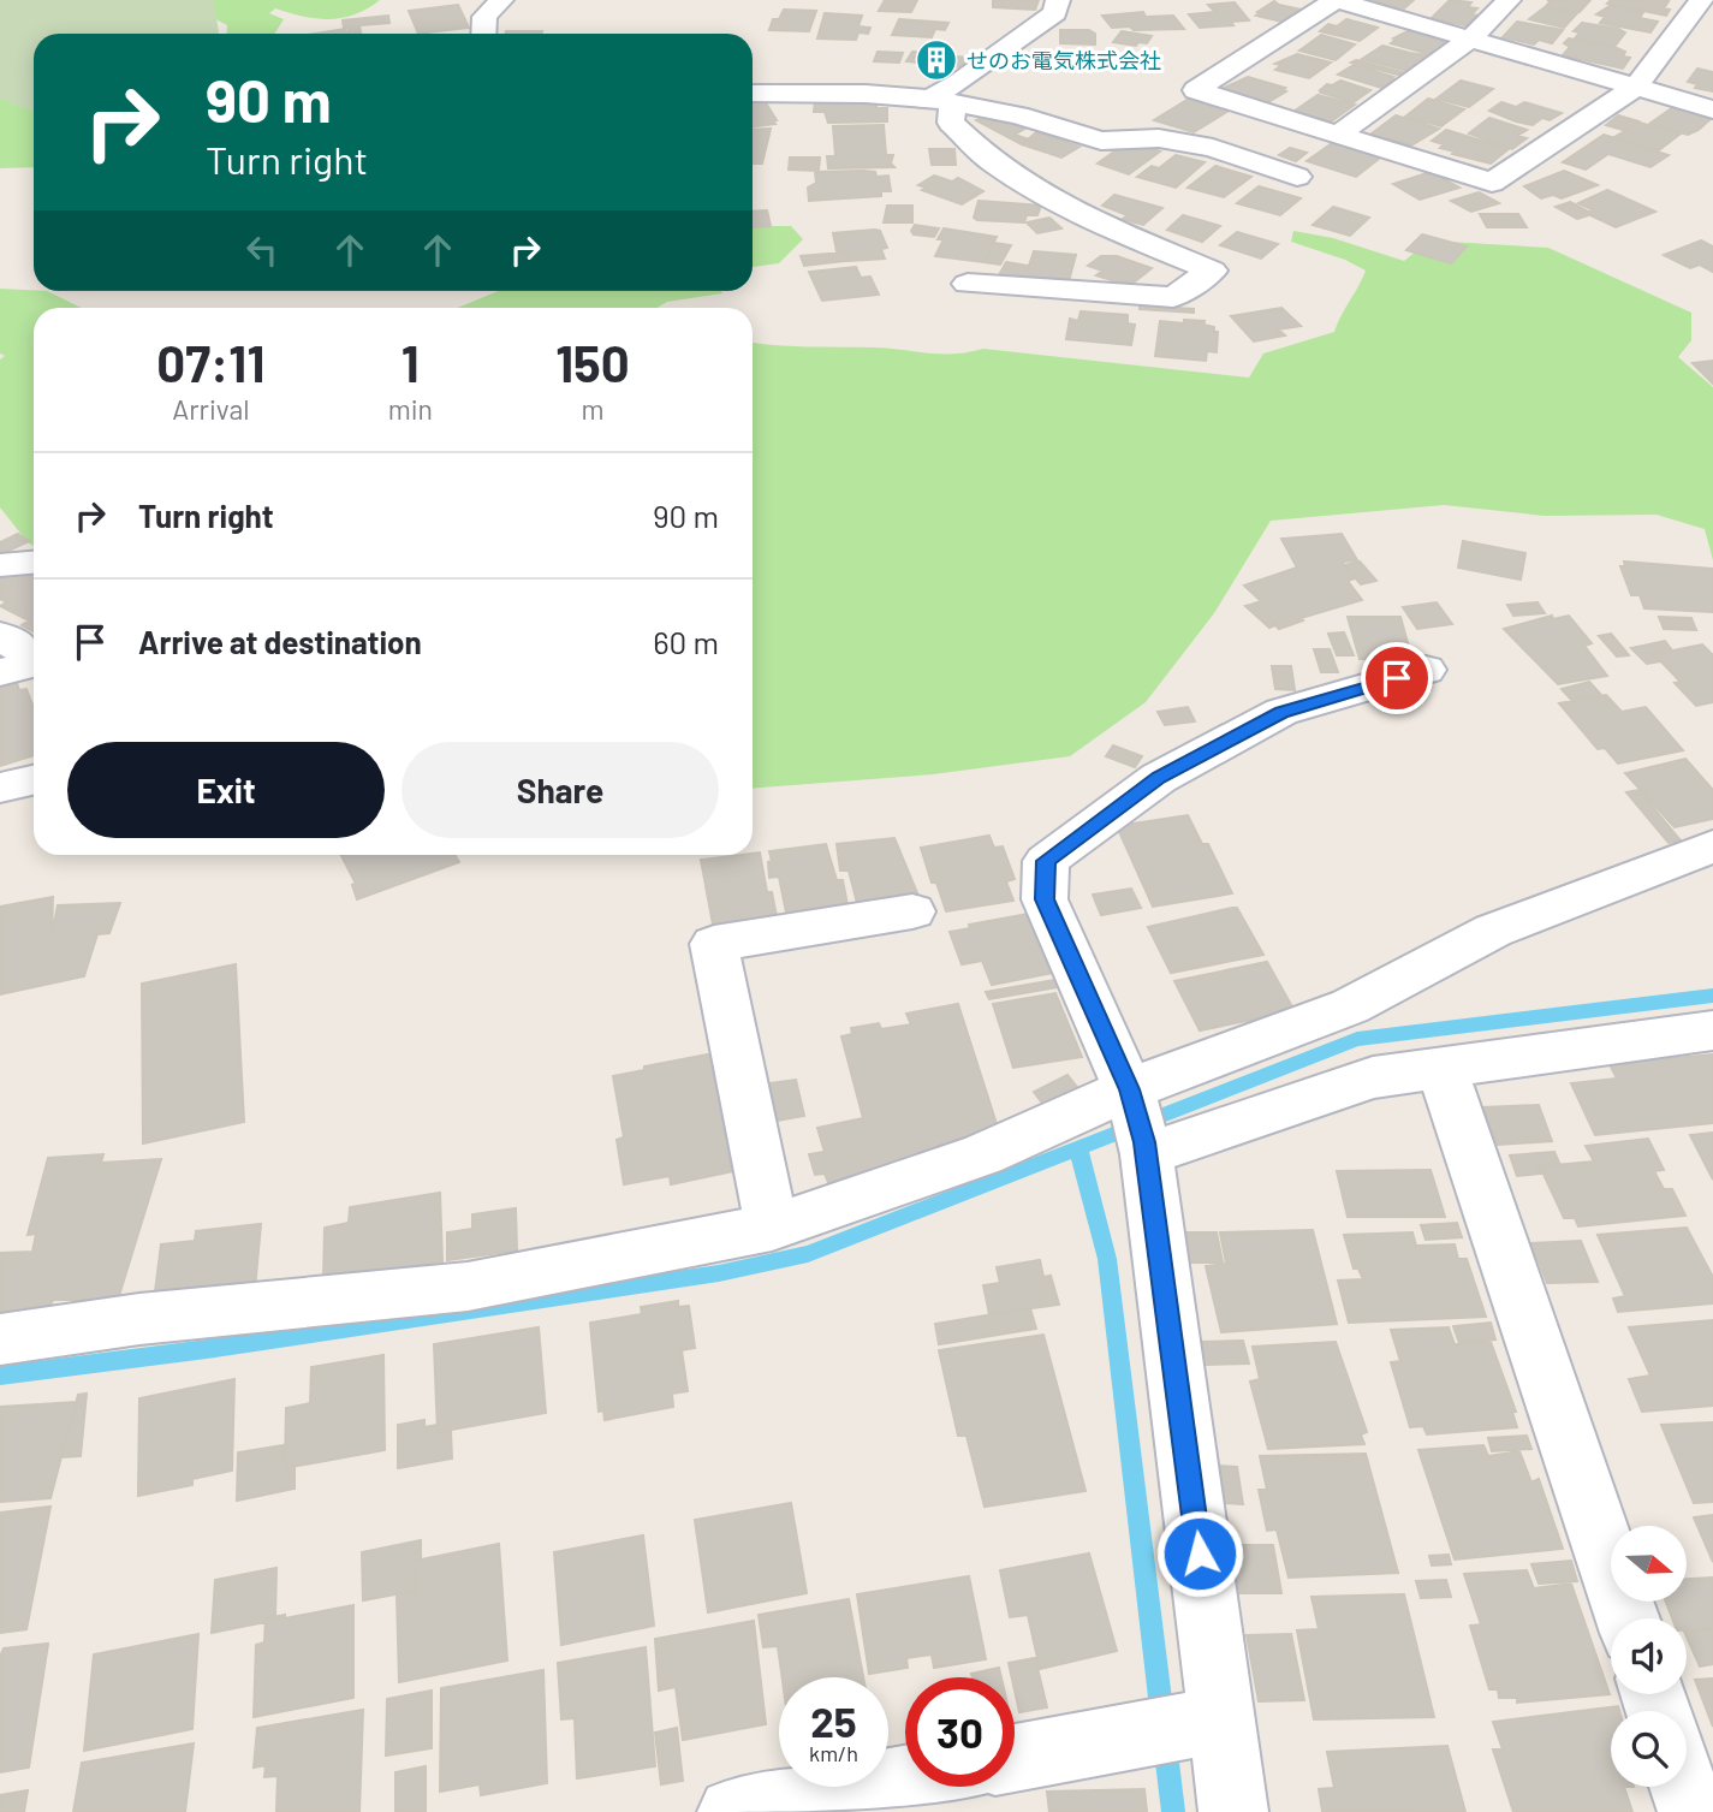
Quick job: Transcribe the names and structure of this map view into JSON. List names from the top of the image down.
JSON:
{
  "places": {
    "building": ["せのお電気株式会社"]
  },
  "north": "right",
  "page": {
    "turn": ["90 m", "Turn right"],
    "eta": [
      "07:11",
      "Arrival",
      "1",
      "min",
      "150",
      "m"
    ],
    "list": [
      {
        "name": "Turn right",
        "value": "90 m"
      },
      {
        "name": "Arrive at destination",
        "value": "60 m"
      }
    ],
    "buttons": ["Exit", "Share"],
    "speed": "25 km/h",
    "limit": "30"
  }
}
